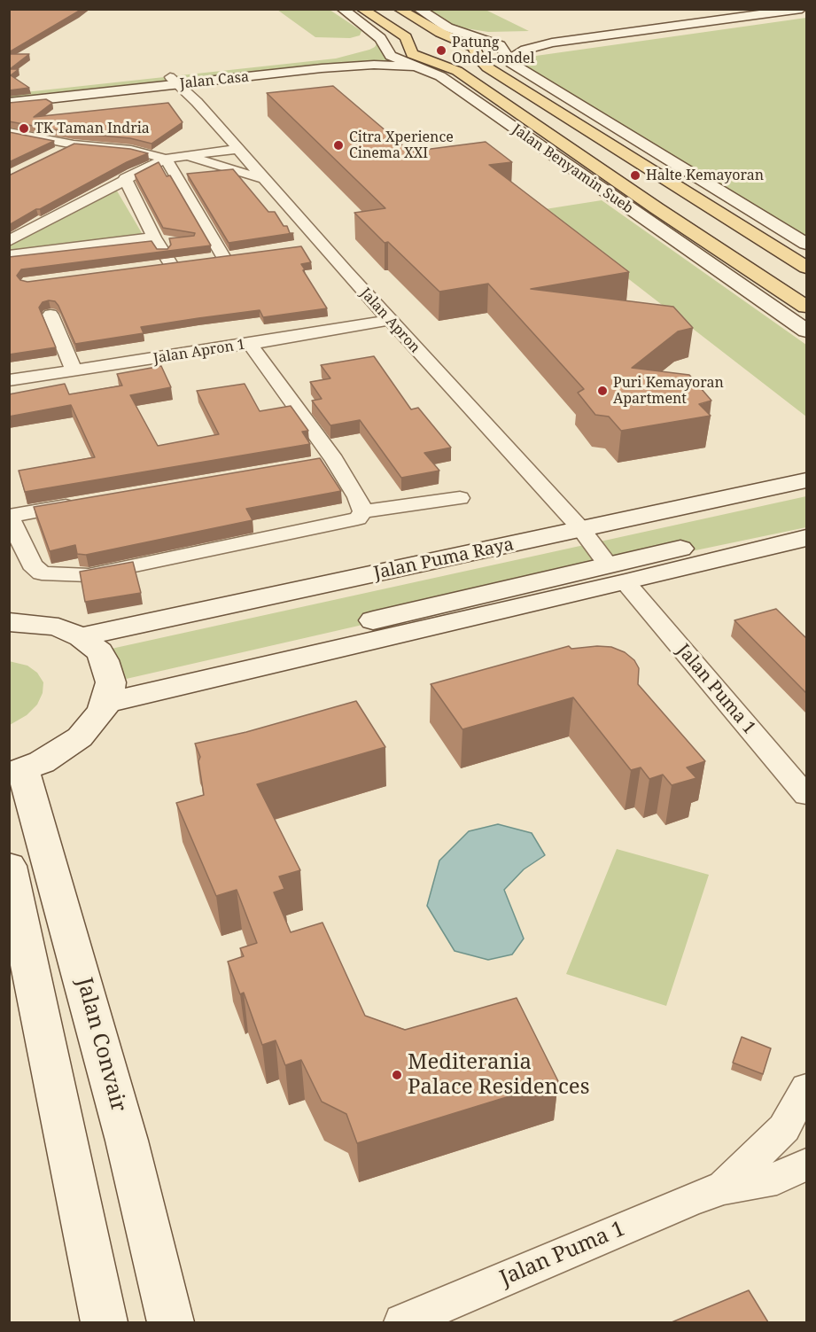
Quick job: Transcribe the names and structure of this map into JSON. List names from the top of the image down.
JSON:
{
  "streets": {
    "main road": [
      "Jalan Casa",
      "Jalan Benyamin Sueb",
      "Jalan Puma Raya",
      "Jalan Convair"
    ],
    "street": ["Jalan Apron", "Jalan Apron 1", "Jalan Puma 1"]
  },
  "crossings": [
    ["Jalan Casa", "Jalan Benyamin Sueb"],
    ["Jalan Casa", "Jalan Apron"],
    ["Jalan Apron", "Jalan Apron 1"],
    ["Jalan Apron", "Jalan Puma Raya"],
    ["Jalan Apron", "Jalan Puma 1"]
  ],
  "places": [
    "Patung Ondel-ondel",
    "TK Taman Indria",
    "Citra Xperience Cinema XXI",
    "Halte Kemayoran",
    "Puri Kemayoran Apartment",
    "Mediterania Palace Residences"
  ]
}
